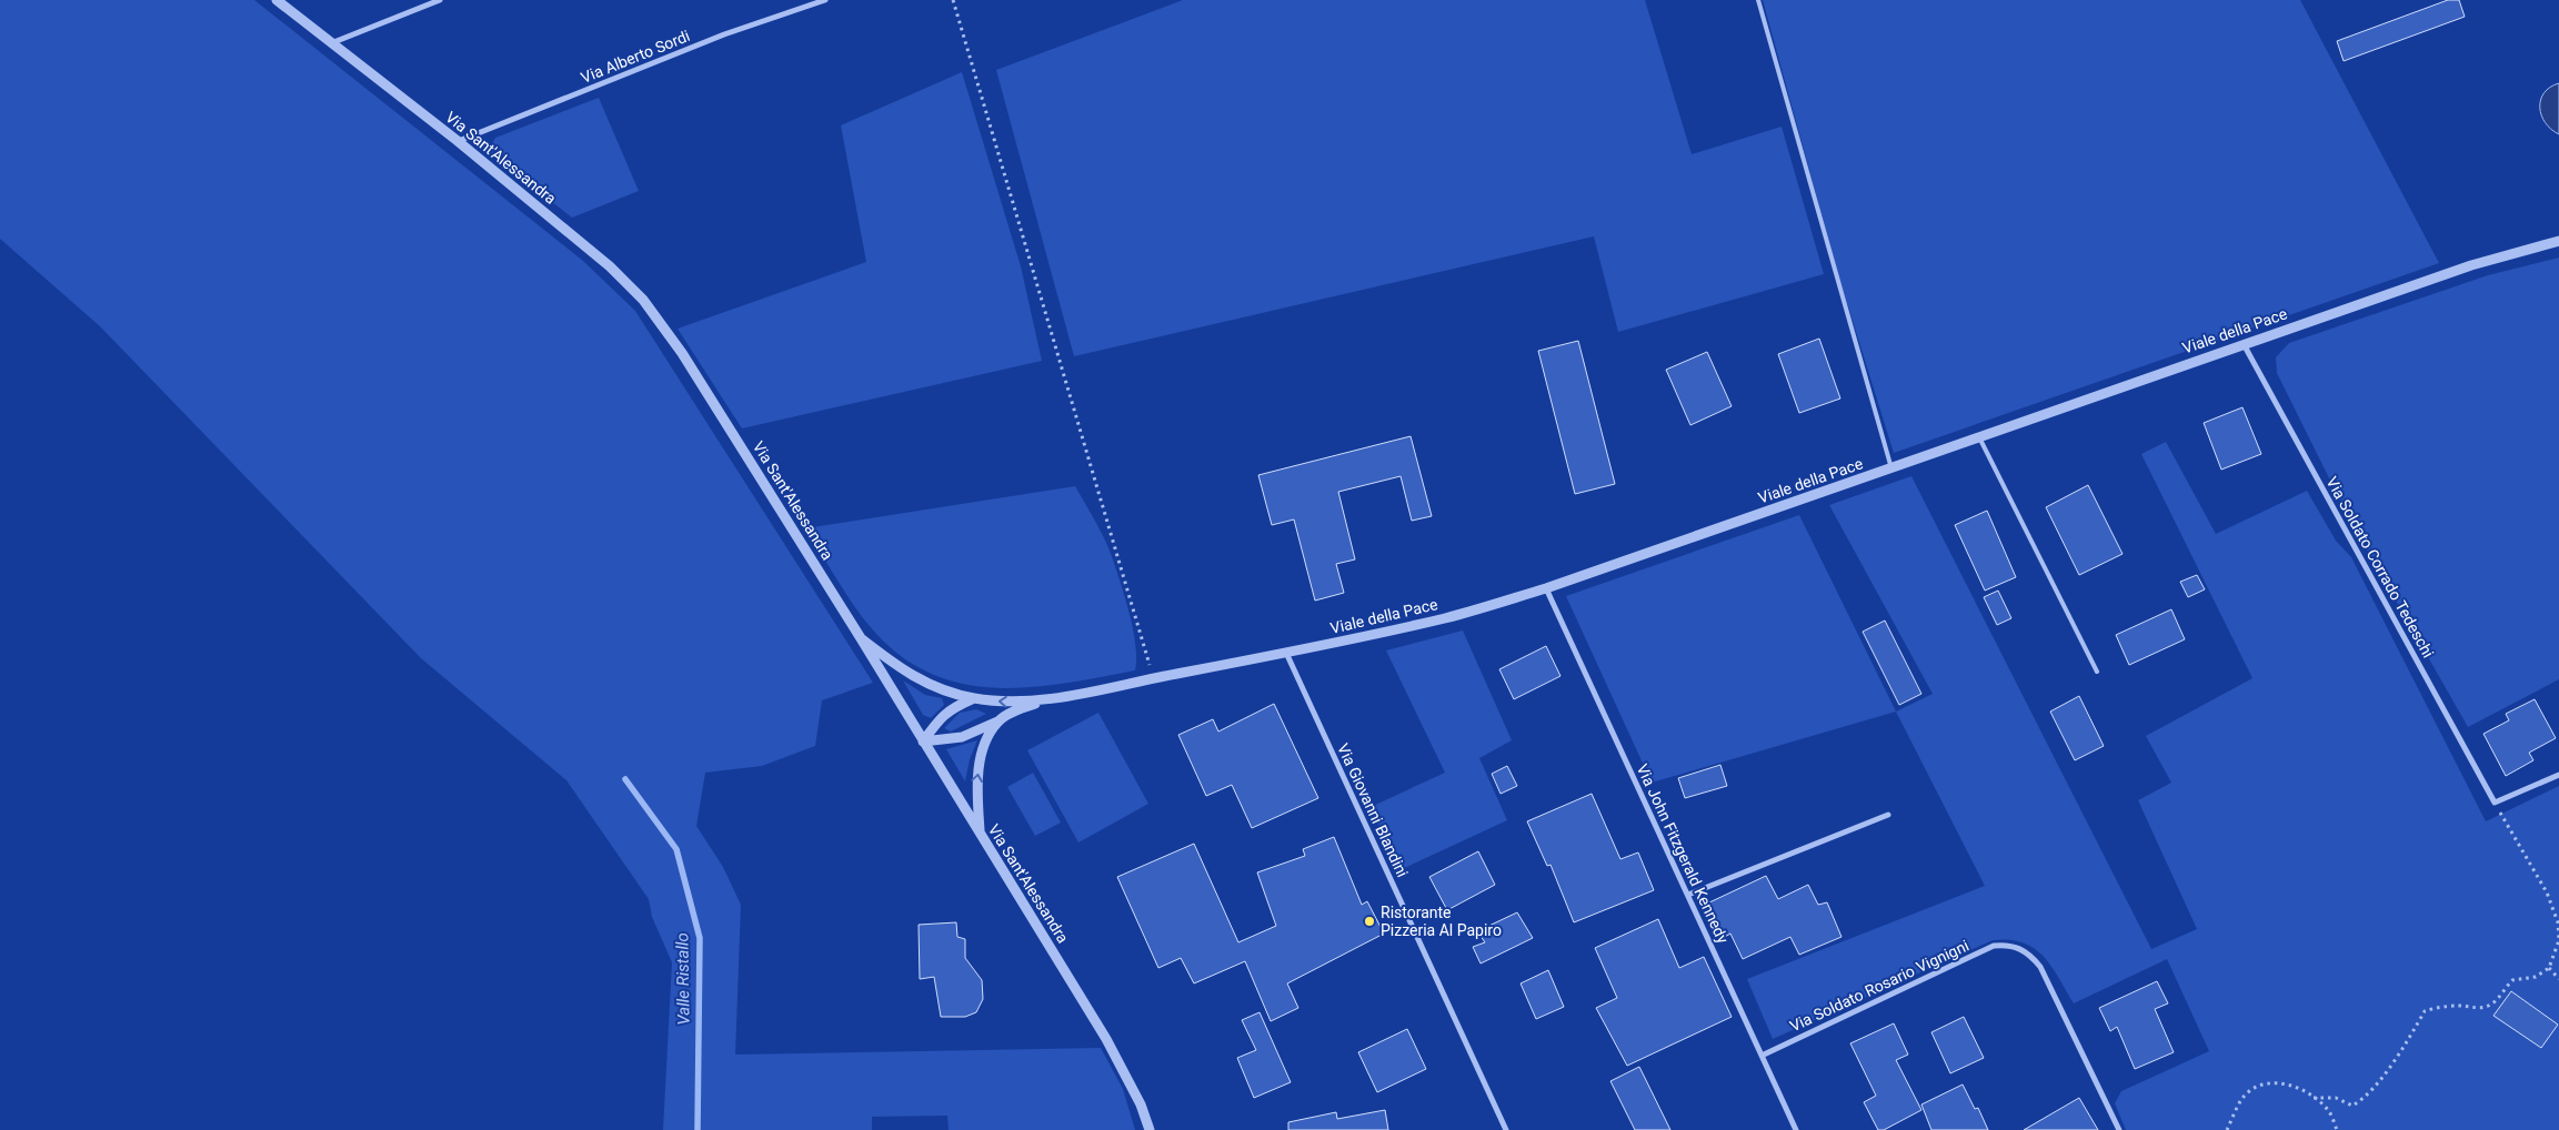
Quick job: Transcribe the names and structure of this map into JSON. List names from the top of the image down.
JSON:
{
  "streets": {
    "street": [
      "Via Alberto Sordi",
      "Via Sant'Alessandra",
      "Viale della Pace",
      "Via Soldato Corrado Tedeschi",
      "Via Giovanni Blandini",
      "Via John Fitzgerald Kennedy",
      "Via Soldato Rosario Vignigni"
    ]
  },
  "crossings": [
    ["Via Alberto Sordi", "Via Sant'Alessandra"],
    ["Viale della Pace", "Via Soldato Corrado Tedeschi"],
    ["Viale della Pace", "Via Giovanni Blandini"],
    ["Viale della Pace", "Via John Fitzgerald Kennedy"],
    ["Via John Fitzgerald Kennedy", "Via Soldato Rosario Vignigni"]
  ],
  "water": ["Valle Ristallo"],
  "places": ["Ristorante Pizzeria Al Papiro"]
}
